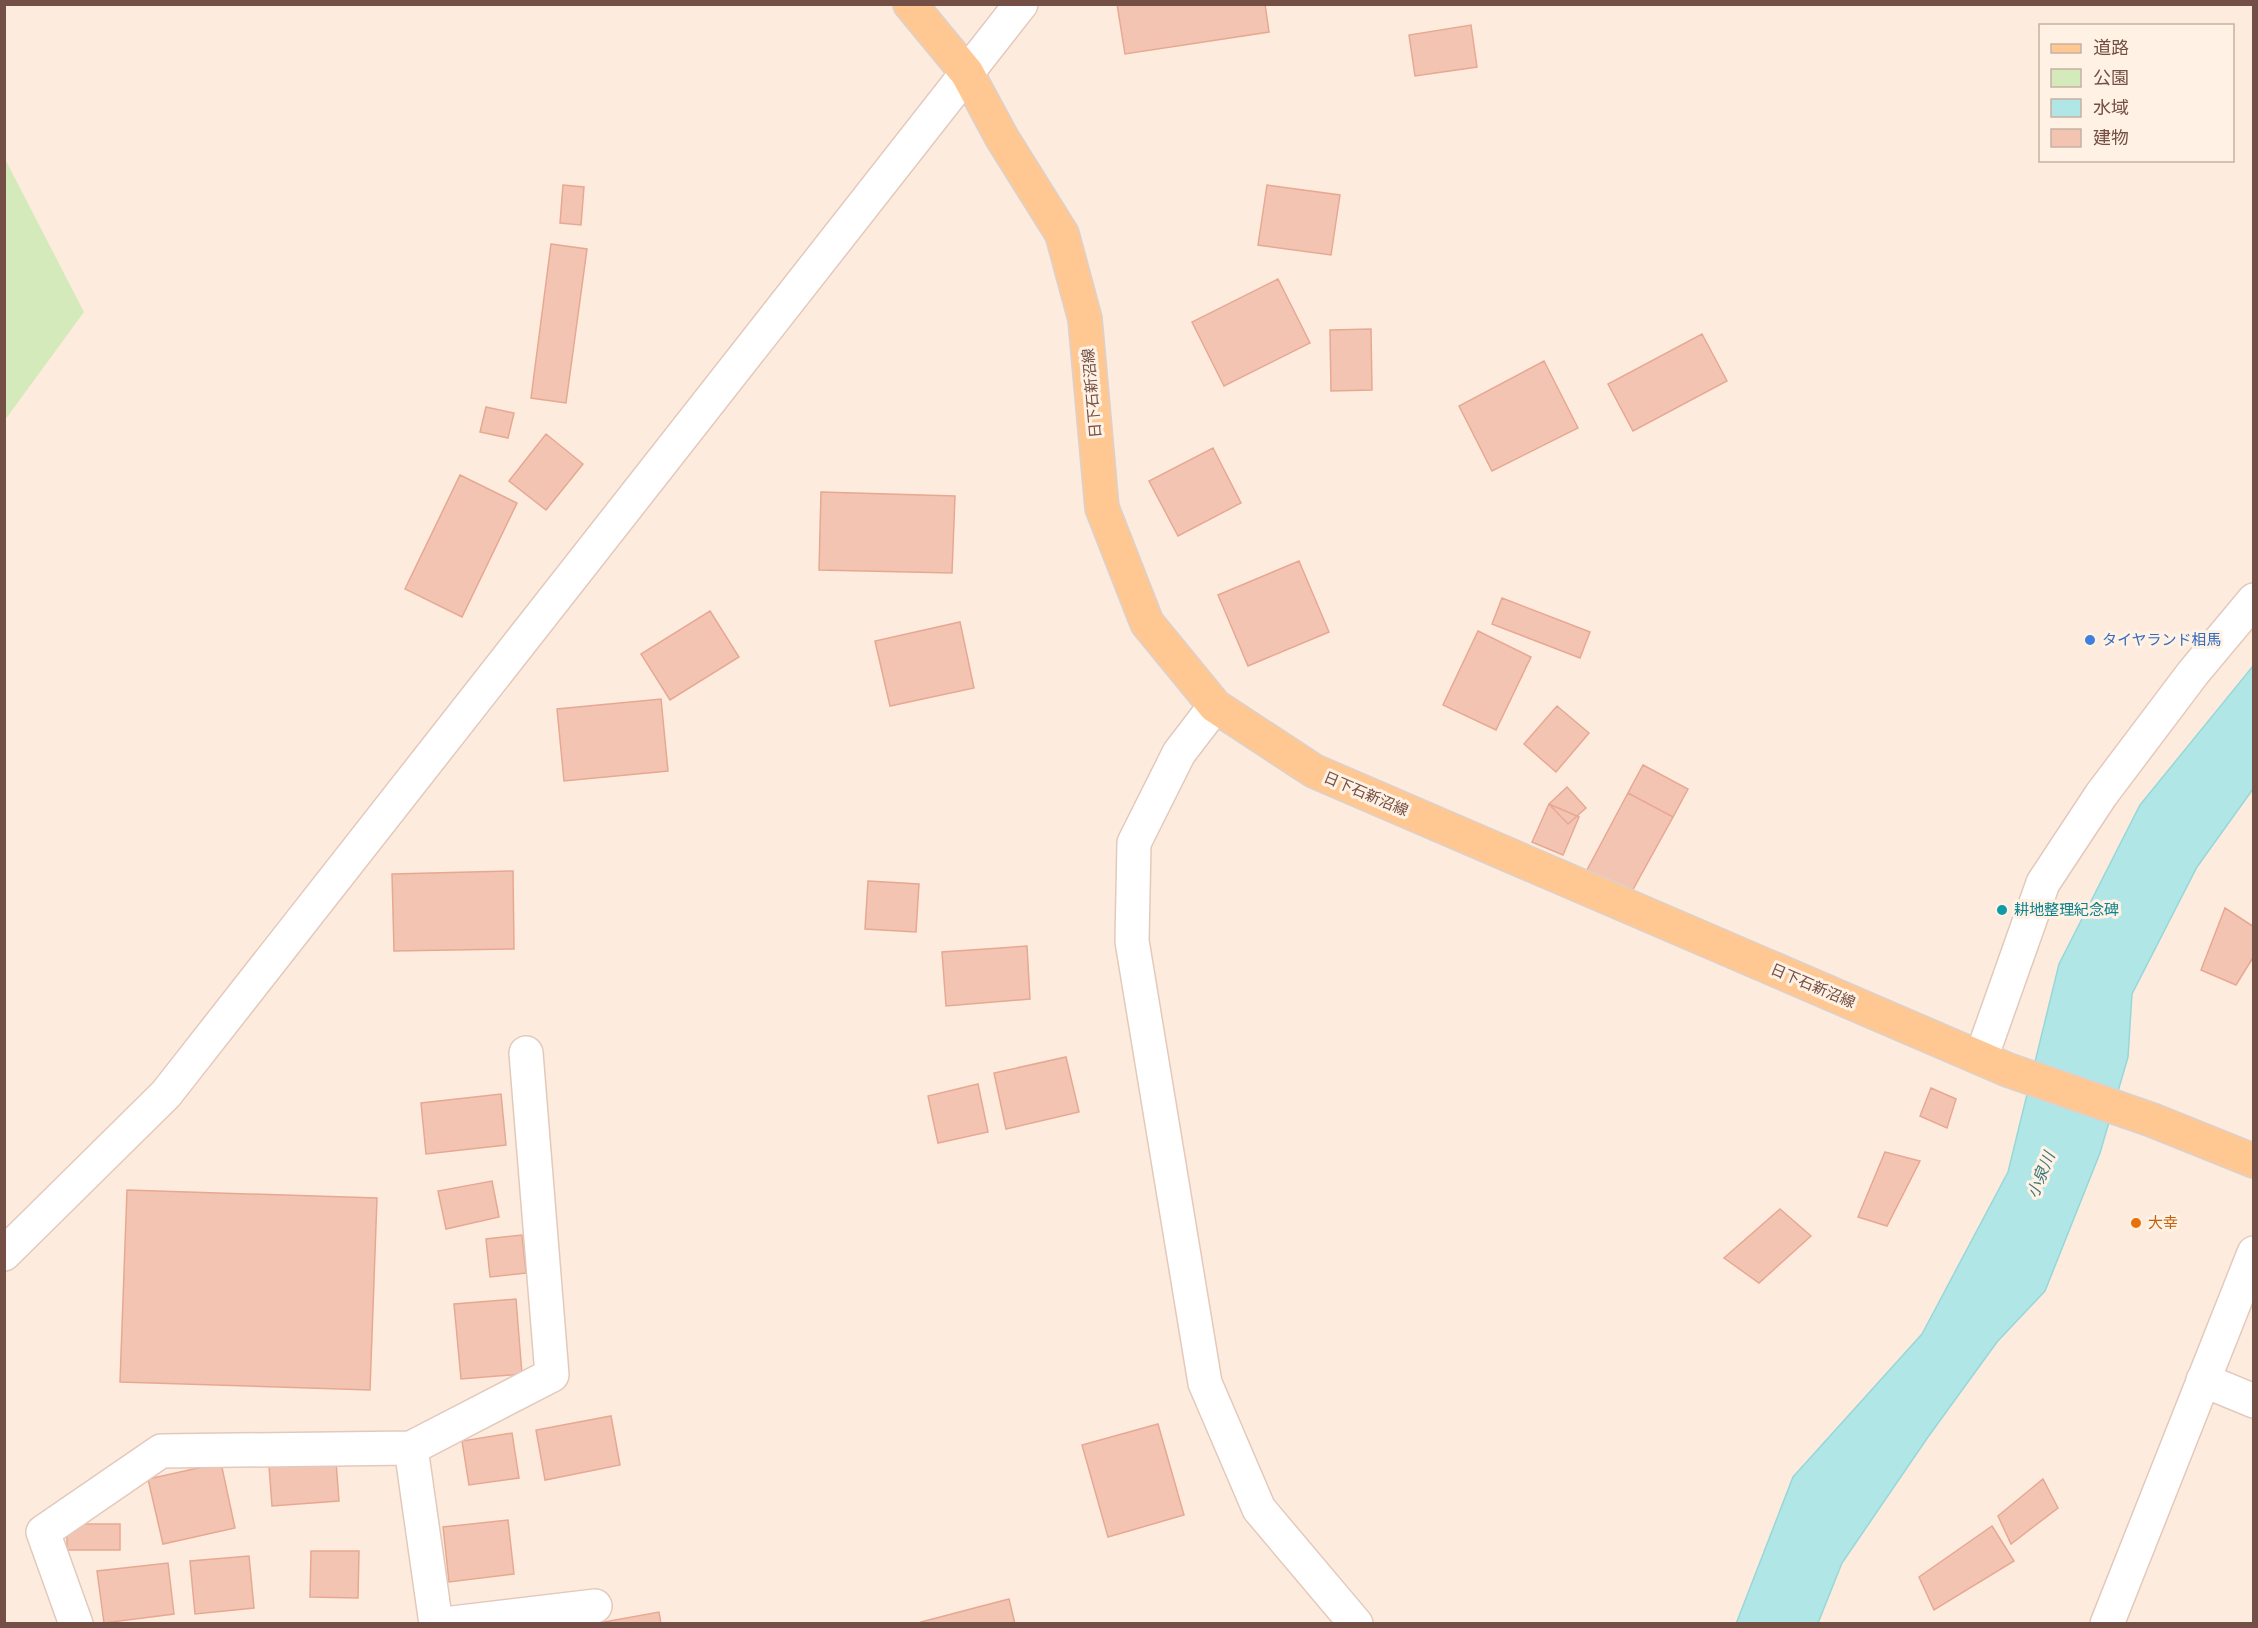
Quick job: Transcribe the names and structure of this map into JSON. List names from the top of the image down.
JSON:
{
  "streets": {
    "main road": ["日下石新沼線"]
  },
  "water": ["小泉川"],
  "places": ["タイヤランド相馬", "耕地整理紀念碑", "大幸"],
  "legend": [
    "道路",
    "公園",
    "水域",
    "建物"
  ]
}
